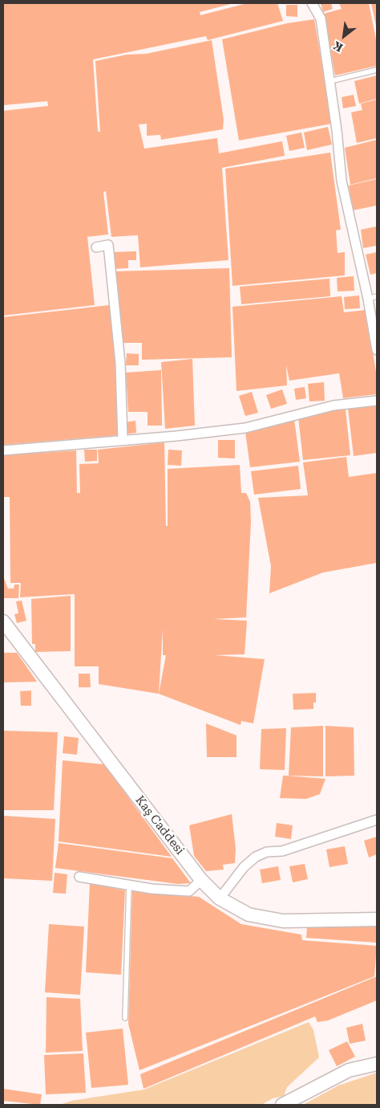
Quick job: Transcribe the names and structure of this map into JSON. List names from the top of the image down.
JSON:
{
  "streets": {
    "street": ["Kaş Caddesi"]
  },
  "north": "bottom left"
}
